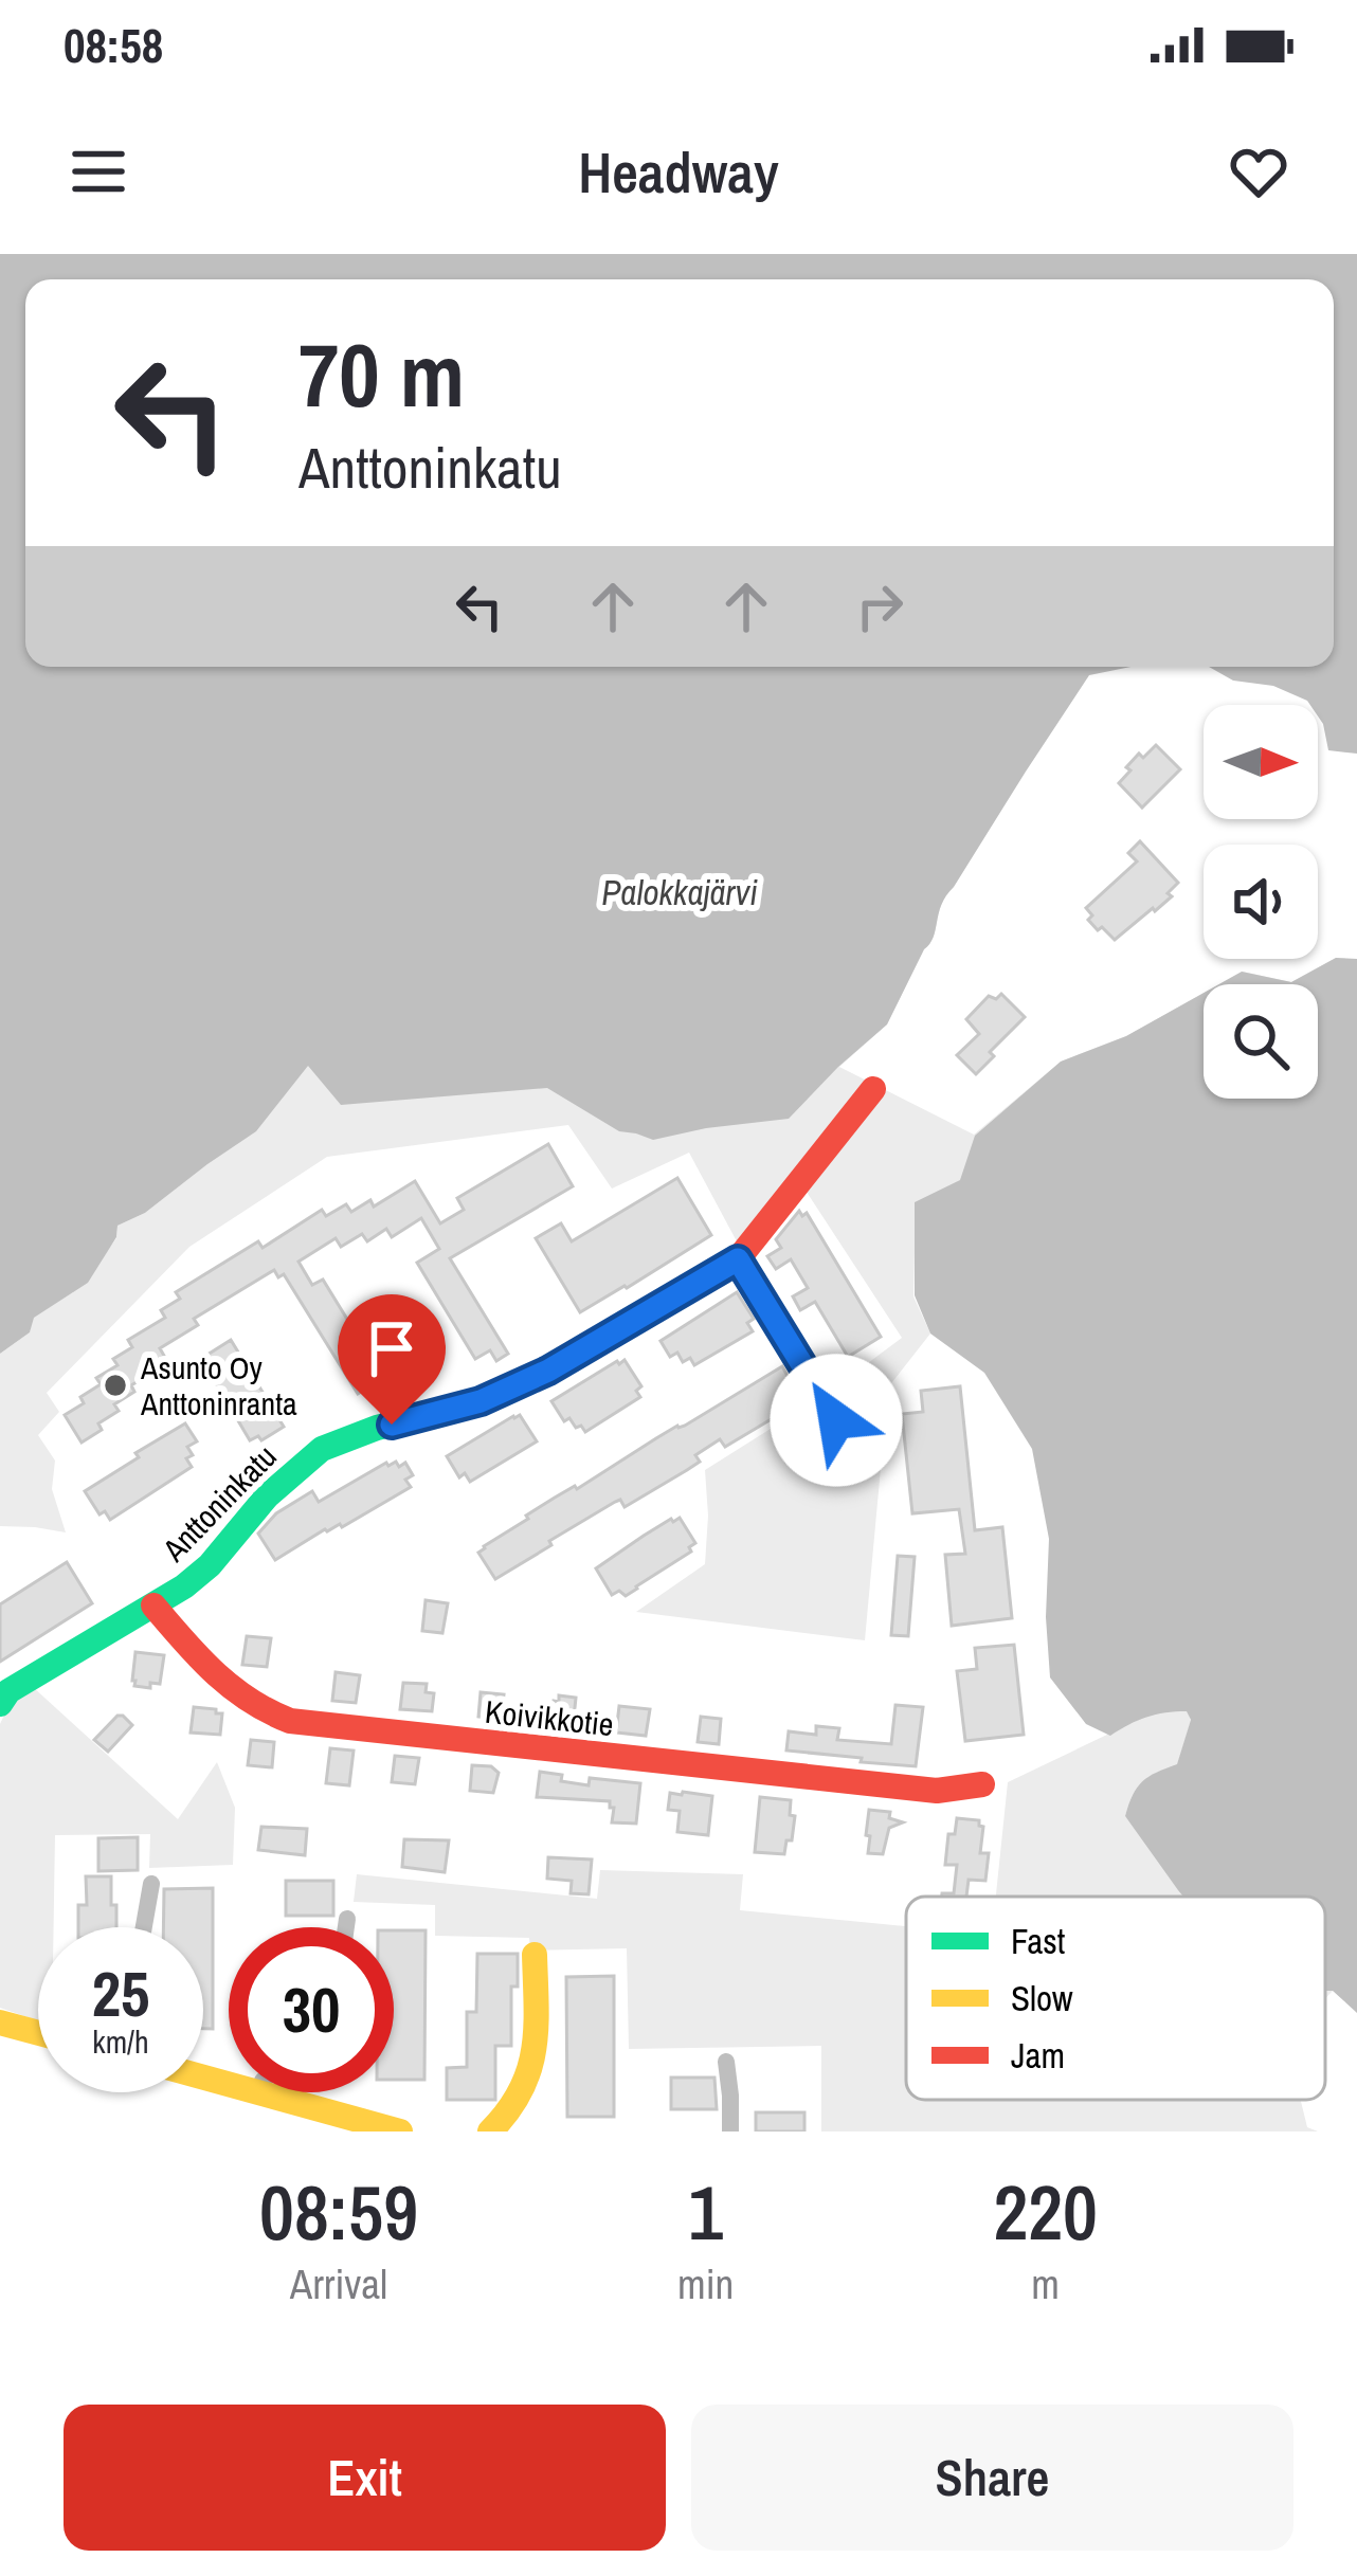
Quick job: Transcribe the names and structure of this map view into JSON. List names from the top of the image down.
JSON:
{
  "streets": {
    "street": ["Anttoninkatu", "Koivikkotie"]
  },
  "crossings": [
    ["Anttoninkatu", "Koivikkotie"]
  ],
  "water": ["Palokkajärvi"],
  "places": ["Asunto Oy Anttoninranta"],
  "legend": ["Fast", "Slow", "Jam"],
  "north": "right",
  "page": {
    "status": "08:58",
    "header": "Headway",
    "turn": ["70 m", "Anttoninkatu"],
    "speed": "25 km/h",
    "limit": "30",
    "eta": [
      "08:59",
      "Arrival",
      "1",
      "min",
      "220",
      "m"
    ],
    "buttons": ["Exit", "Share"]
  }
}
